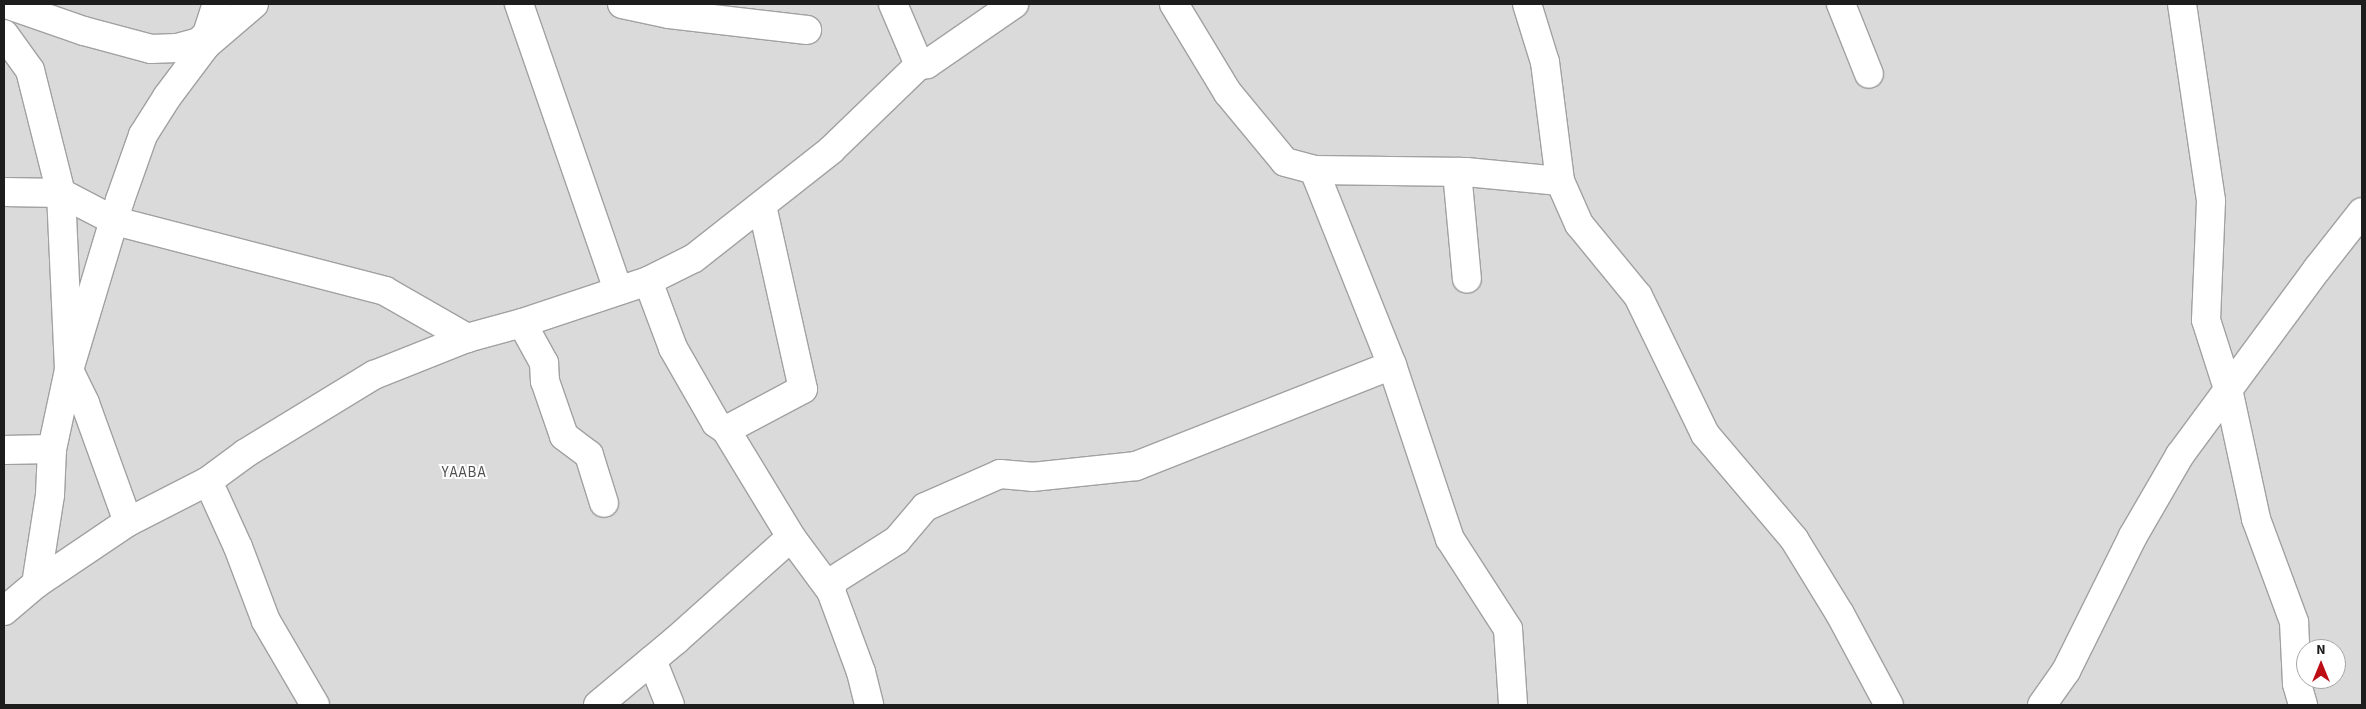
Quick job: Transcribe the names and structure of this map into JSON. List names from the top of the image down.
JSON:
{
  "districts": ["YAABA"],
  "north": "top"
}
